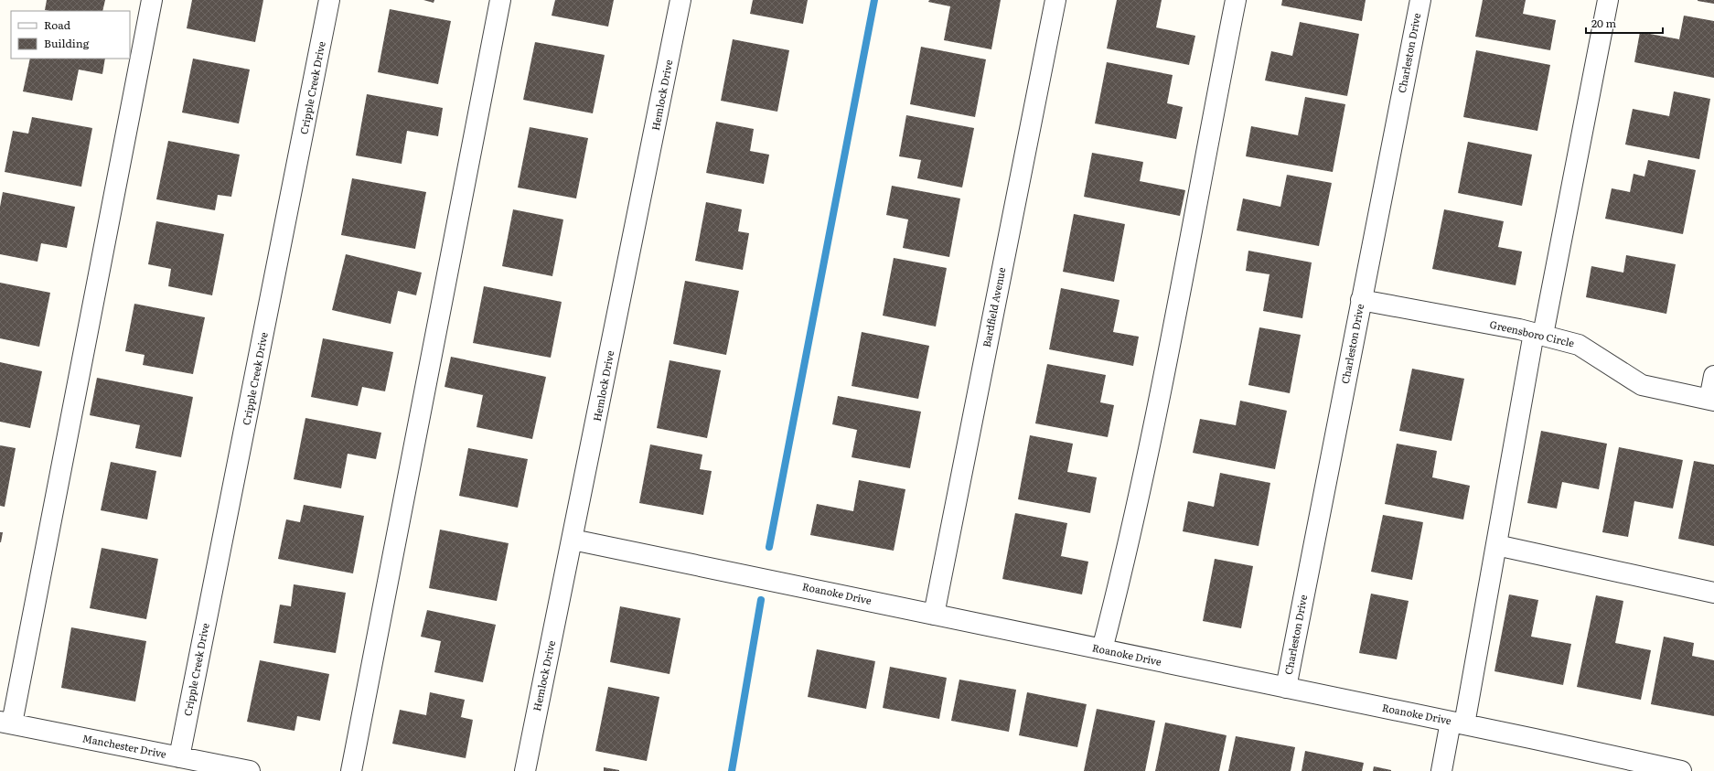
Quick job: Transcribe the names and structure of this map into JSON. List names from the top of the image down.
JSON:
{
  "streets": {
    "street": [
      "Charleston Drive",
      "Cripple Creek Drive",
      "Hemlock Drive",
      "Bardfield Avenue",
      "Greensboro Circle",
      "Roanoke Drive",
      "Manchester Drive"
    ]
  },
  "crossings": [
    ["Charleston Drive", "Greensboro Circle"],
    ["Charleston Drive", "Roanoke Drive"],
    ["Cripple Creek Drive", "Manchester Drive"],
    ["Hemlock Drive", "Roanoke Drive"],
    ["Bardfield Avenue", "Roanoke Drive"]
  ],
  "legend": ["Road", "Building"],
  "scale_bar": "20 m"
}
